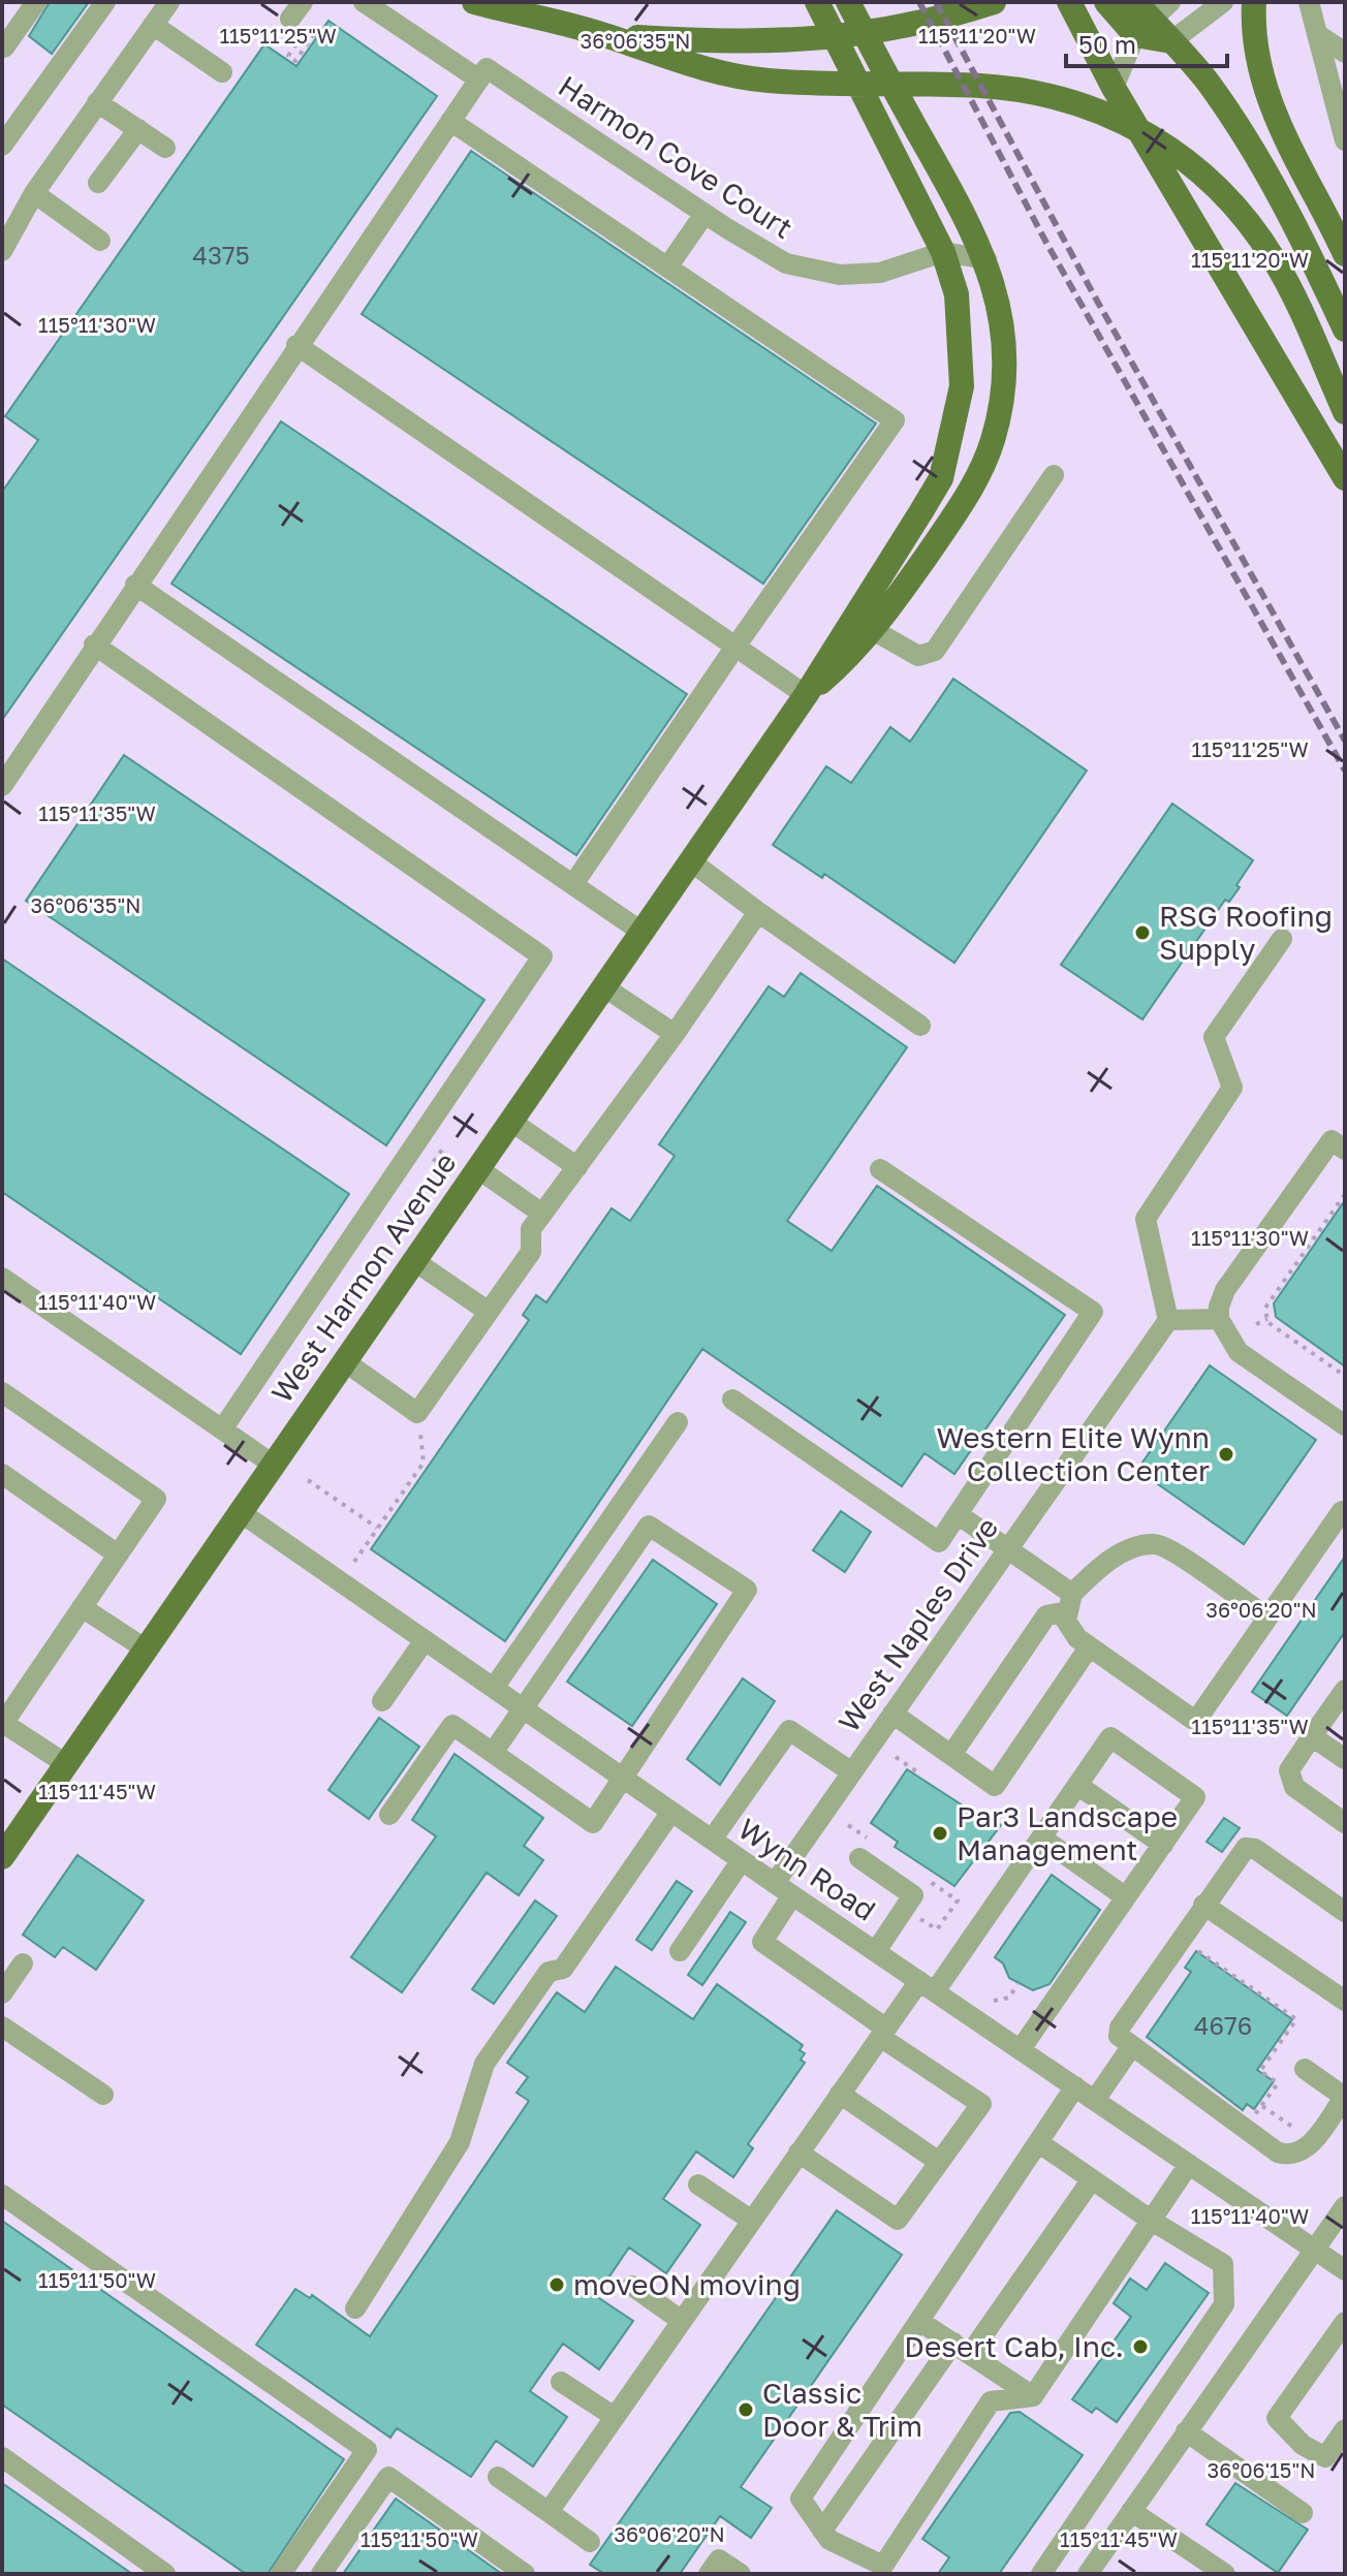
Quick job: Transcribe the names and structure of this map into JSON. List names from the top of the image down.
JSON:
{
  "streets": {
    "main road": ["West Harmon Avenue"],
    "street": ["Harmon Cove Court", "West Naples Drive", "Wynn Road"]
  },
  "crossings": [
    ["Harmon Cove Court", "West Harmon Avenue"],
    ["West Harmon Avenue", "Wynn Road"],
    ["West Naples Drive", "Wynn Road"]
  ],
  "places": [
    "RSG Roofing Supply",
    "Western Elite Wynn Collection Center",
    "Par3 Landscape Management",
    "moveON moving",
    "Desert Cab, Inc.",
    "Classic Door & Trim"
  ],
  "house_numbers": ["4375", "4676"],
  "scale_bar": "50 m",
  "coordinates": [
    "115°11'25\"W",
    "115°11'20\"W",
    "36°06'35\"N",
    "115°11'30\"W",
    "115°11'35\"W",
    "115°11'40\"W",
    "36°06'20\"N",
    "115°11'45\"W",
    "115°11'50\"W",
    "36°06'15\"N"
  ]
}
